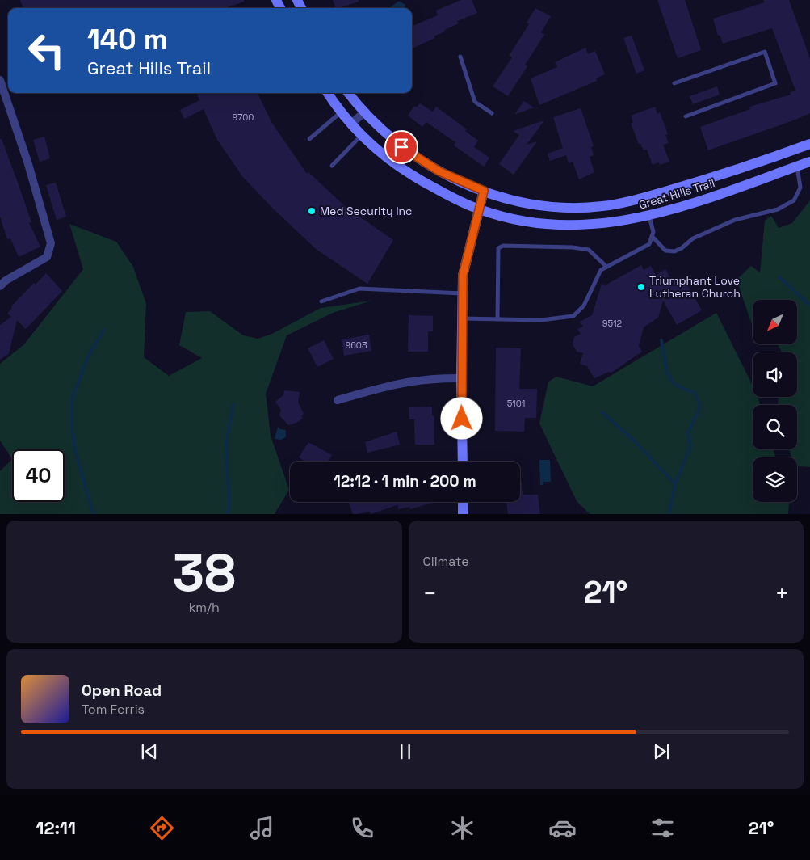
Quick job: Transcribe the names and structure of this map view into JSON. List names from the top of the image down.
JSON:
{
  "streets": {
    "street": ["Great Hills Trail"]
  },
  "places": ["Med Security Inc", "Triumphant Love Lutheran Church"],
  "house_numbers": [
    "9700",
    "9512",
    "9603",
    "5101"
  ],
  "north": "bottom left",
  "page": {
    "turn": ["140 m", "Great Hills Trail"],
    "limit": "40",
    "trip": "12:12 · 1 min · 200 m",
    "tile": [
      ["38", "km/h"],
      "Climate"
    ],
    "heat": ["−", "21°", "+"],
    "song": ["Open Road", "Tom Ferris"],
    "tabs": ["12:11", "21°"]
  }
}
